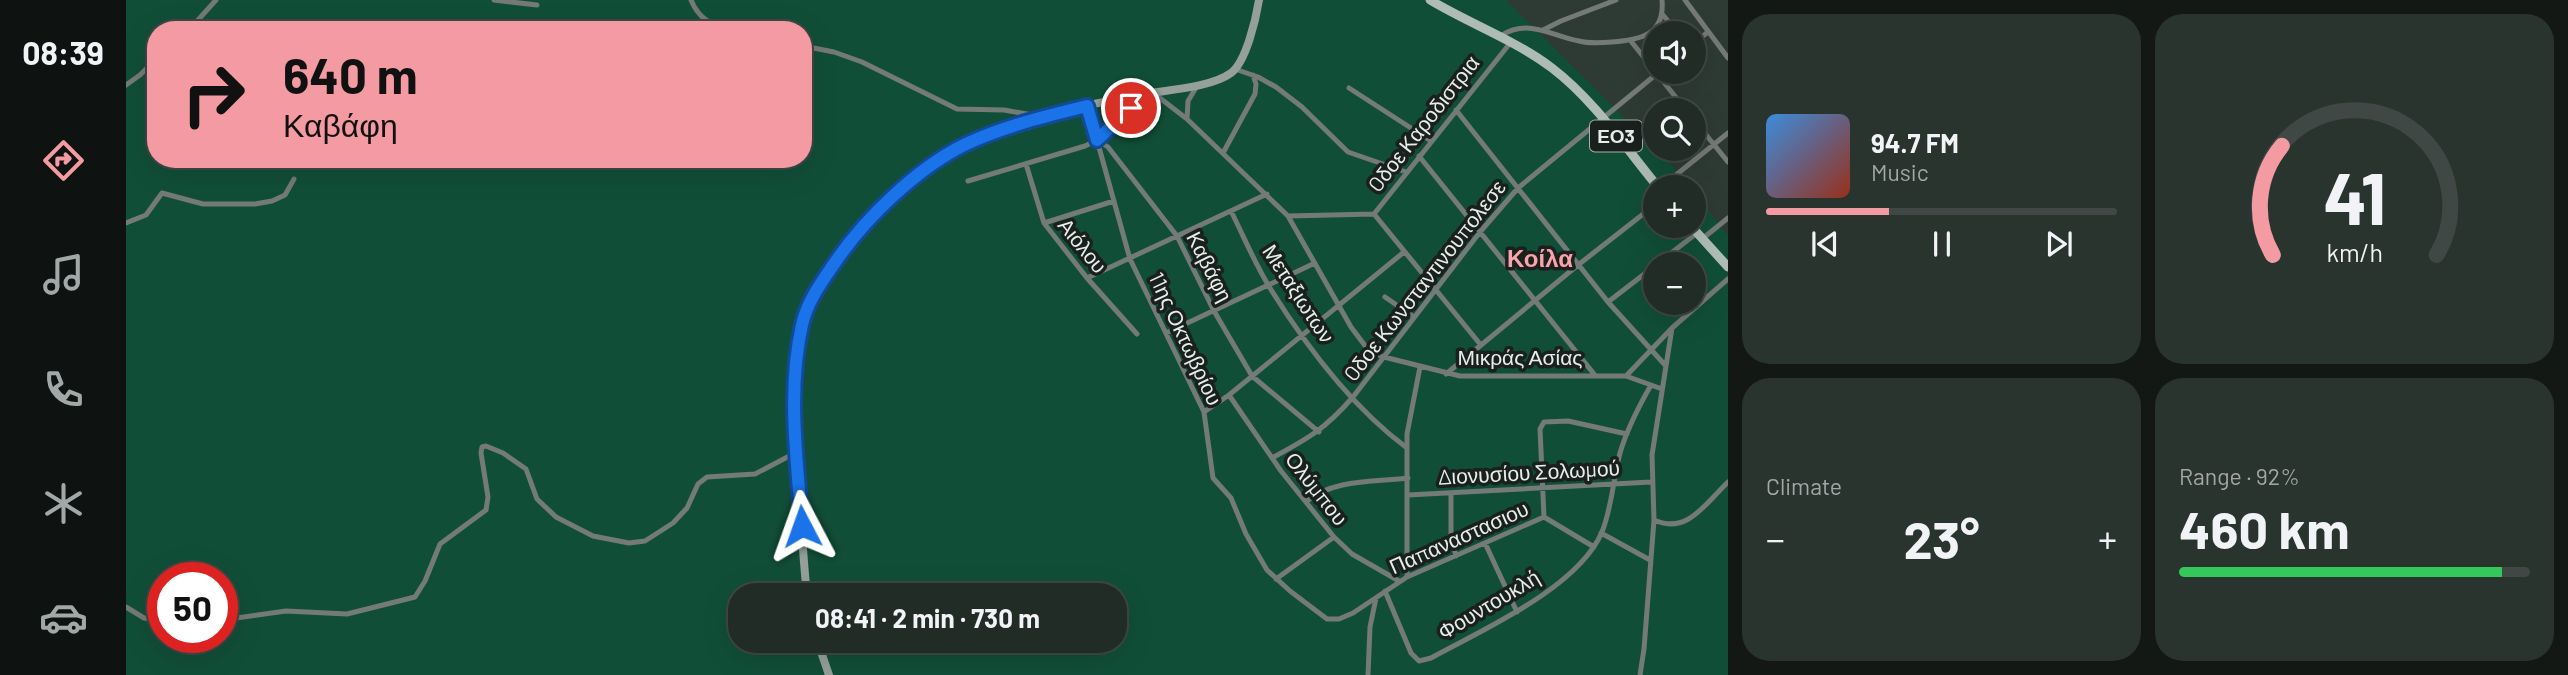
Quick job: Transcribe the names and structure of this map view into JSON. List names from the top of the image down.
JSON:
{
  "streets": {
    "main road": ["ΕΟ3"],
    "street": [
      "Oδοε Καροδιστρια",
      "Αιόλου",
      "Καβάφη",
      "Oδοε Κωνσταντινουπολεσε",
      "Μεταξιωτων",
      "11ης Οκτωβρίου",
      "Μικράς Ασίας",
      "Διονυσίου Σολωμού",
      "Ολύμπου",
      "Παπαναστασιου",
      "Φουντουκλή"
    ]
  },
  "crossings": [
    ["Oδοε Καροδιστρια", "ΕΟ3"],
    ["Oδοε Καροδιστρια", "Μικράς Ασίας"],
    ["ΕΟ3", "Oδοε Κωνσταντινουπολεσε"],
    ["Καβάφη", "Oδοε Κωνσταντινουπολεσε"],
    ["Καβάφη", "11ης Οκτωβρίου"],
    ["Oδοε Κωνσταντινουπολεσε", "Μεταξιωτων"],
    ["Oδοε Κωνσταντινουπολεσε", "Μικράς Ασίας"],
    ["Oδοε Κωνσταντινουπολεσε", "Ολύμπου"],
    ["11ης Οκτωβρίου", "Παπαναστασιου"],
    ["Μικράς Ασίας", "Φουντουκλή"],
    ["Διονυσίου Σολωμού", "Φουντουκλή"],
    ["Ολύμπου", "Παπαναστασιου"],
    ["Παπαναστασιου", "Φουντουκλή"]
  ],
  "districts": ["Κοίλα"],
  "page": {
    "tabs": "08:39",
    "map_buttons": ["+", "−"],
    "turn": ["640 m", "Καβάφη"],
    "song": ["94.7 FM", "Music"],
    "tile": [
      "Climate",
      ["Range · 92%", "460 km"]
    ],
    "heat": ["−", "23°", "+"],
    "limit": "50",
    "trip": "08:41 · 2 min · 730 m",
    "gauge": ["41", "km/h"]
  }
}
